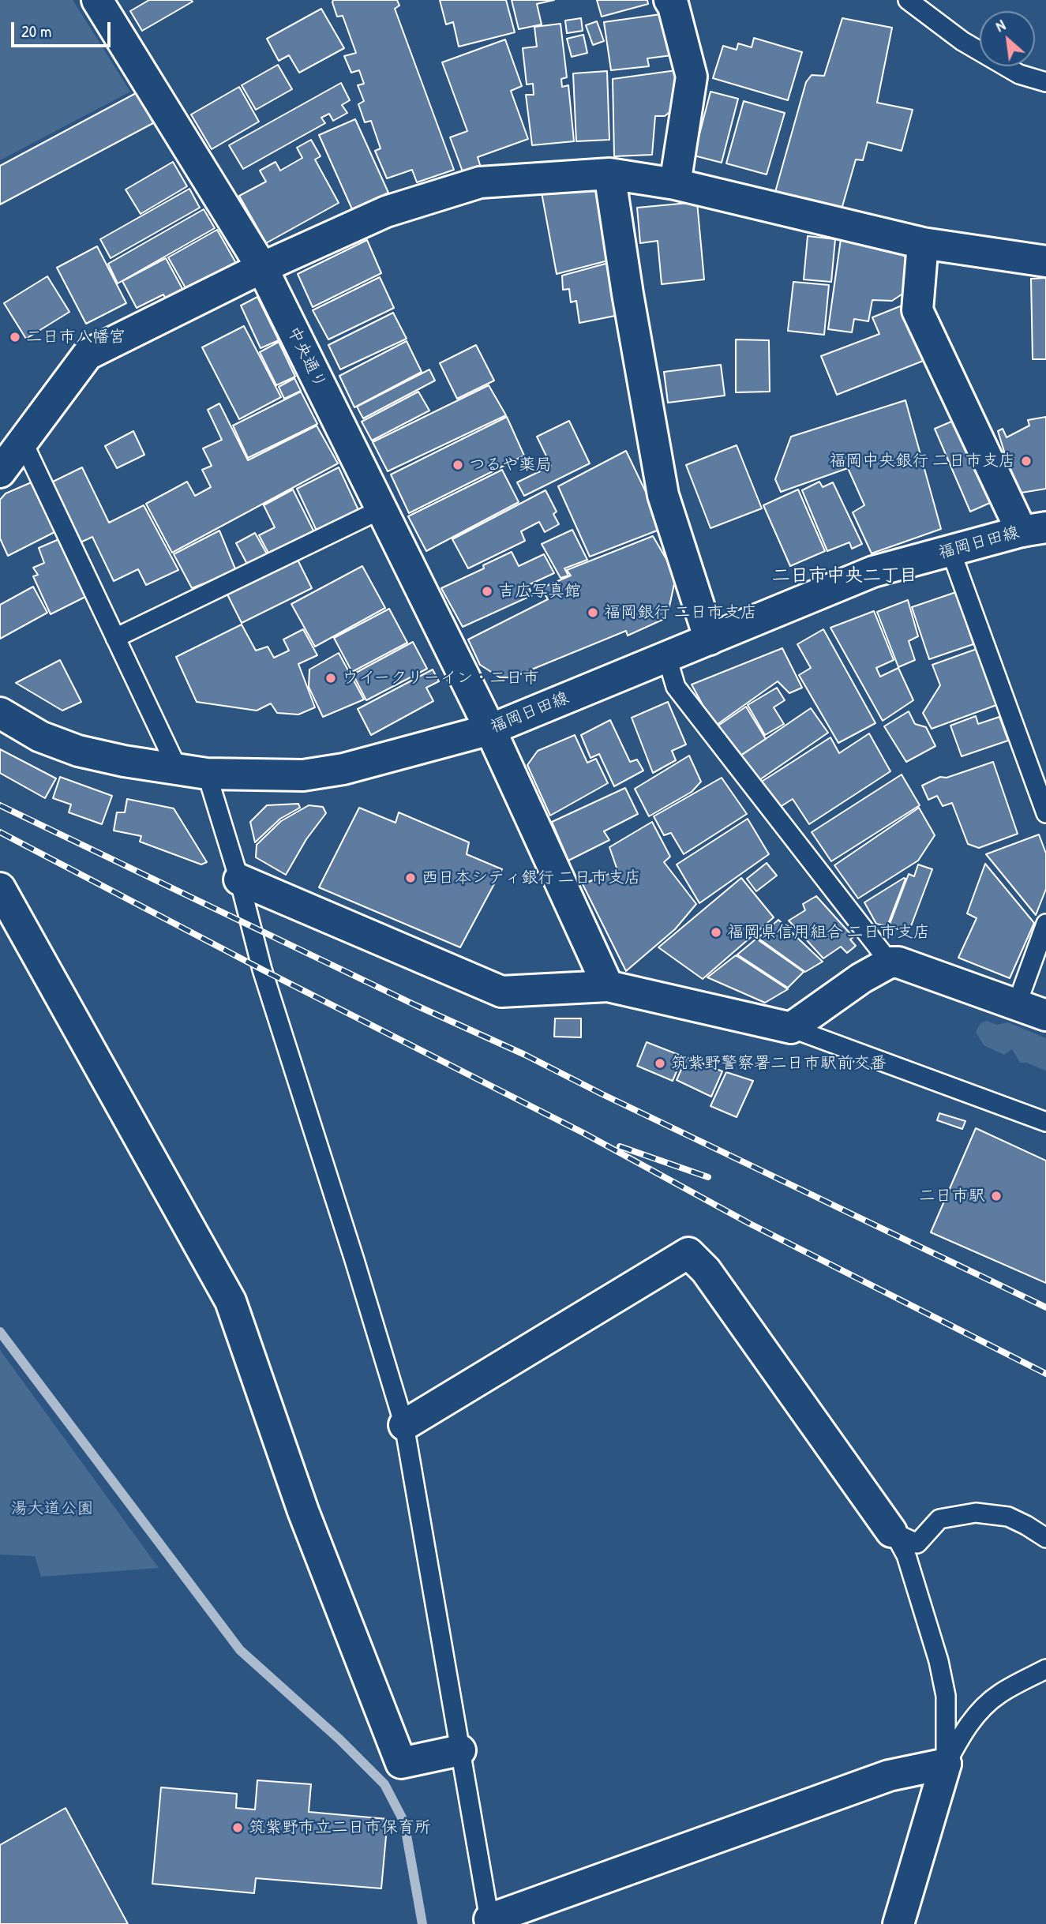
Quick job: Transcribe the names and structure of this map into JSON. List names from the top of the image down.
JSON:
{
  "streets": {
    "street": ["中央通り", "福岡日田線"]
  },
  "crossings": [
    ["中央通り", "福岡日田線"]
  ],
  "districts": ["二日市中央二丁目"],
  "parks": ["湯大道公園"],
  "places": [
    "二日市八幡宮",
    "福岡中央銀行 二日市支店",
    "つるや薬局",
    "吉広写真館",
    "福岡銀行 二日市支店",
    "ウイークリーイン・二日市",
    "西日本シティ銀行 二日市支店",
    "福岡県信用組合 二日市支店",
    "筑紫野警察署二日市駅前交番",
    "二日市駅",
    "筑紫野市立二日市保育所"
  ],
  "scale_bar": "20 m",
  "north": "top left"
}
